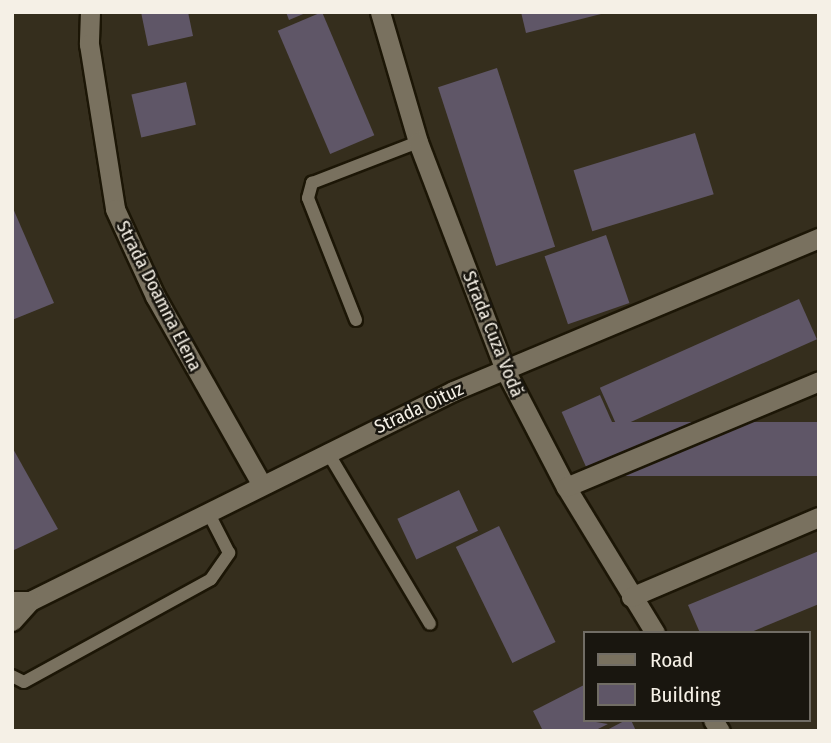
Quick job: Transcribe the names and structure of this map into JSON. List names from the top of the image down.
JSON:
{
  "streets": {
    "street": ["Strada Doamna Elena", "Strada Cuza Vodă", "Strada Oituz"]
  },
  "crossings": [
    ["Strada Doamna Elena", "Strada Oituz"],
    ["Strada Cuza Vodă", "Strada Oituz"]
  ],
  "legend": ["Road", "Building"]
}
